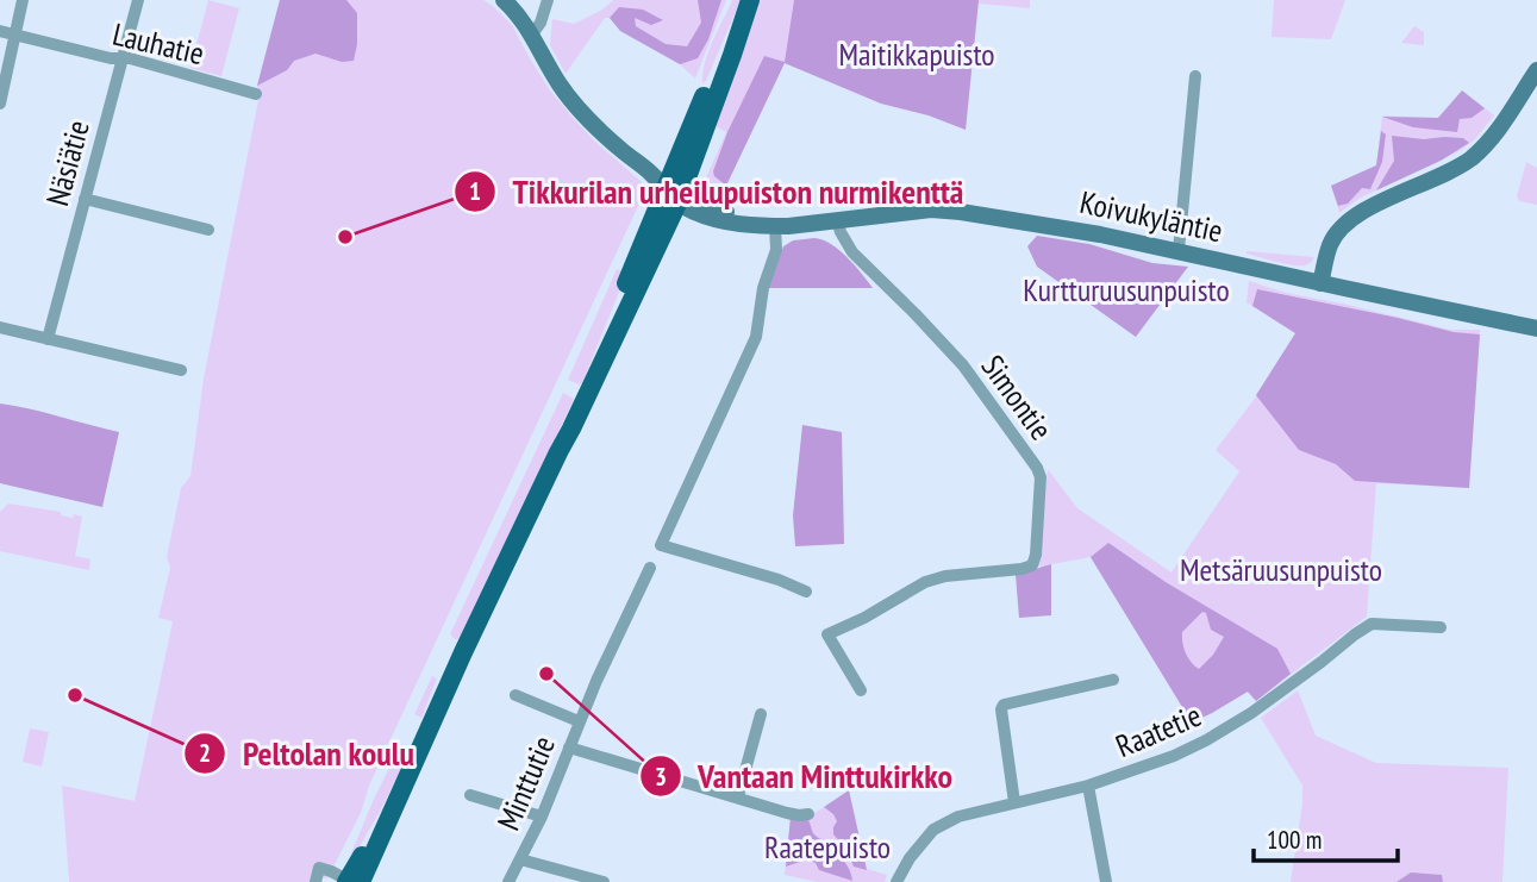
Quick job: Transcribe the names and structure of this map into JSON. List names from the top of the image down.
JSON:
{
  "streets": {
    "main road": ["Koivukyläntie"],
    "street": [
      "Lauhatie",
      "Näsiätie",
      "Simontie",
      "Raatetie",
      "Minttutie"
    ]
  },
  "crossings": [
    ["Lauhatie", "Näsiätie"],
    ["Koivukyläntie", "Simontie"]
  ],
  "parks": [
    "Maitikkapuisto",
    "Kurtturuusunpuisto",
    "Metsäruusunpuisto",
    "Raatepuisto"
  ],
  "places": ["Tikkurilan urheilupuiston nurmikenttä", "Vantaan Minttukirkko", "Peltolan koulu"],
  "scale_bar": "100 m"
}
